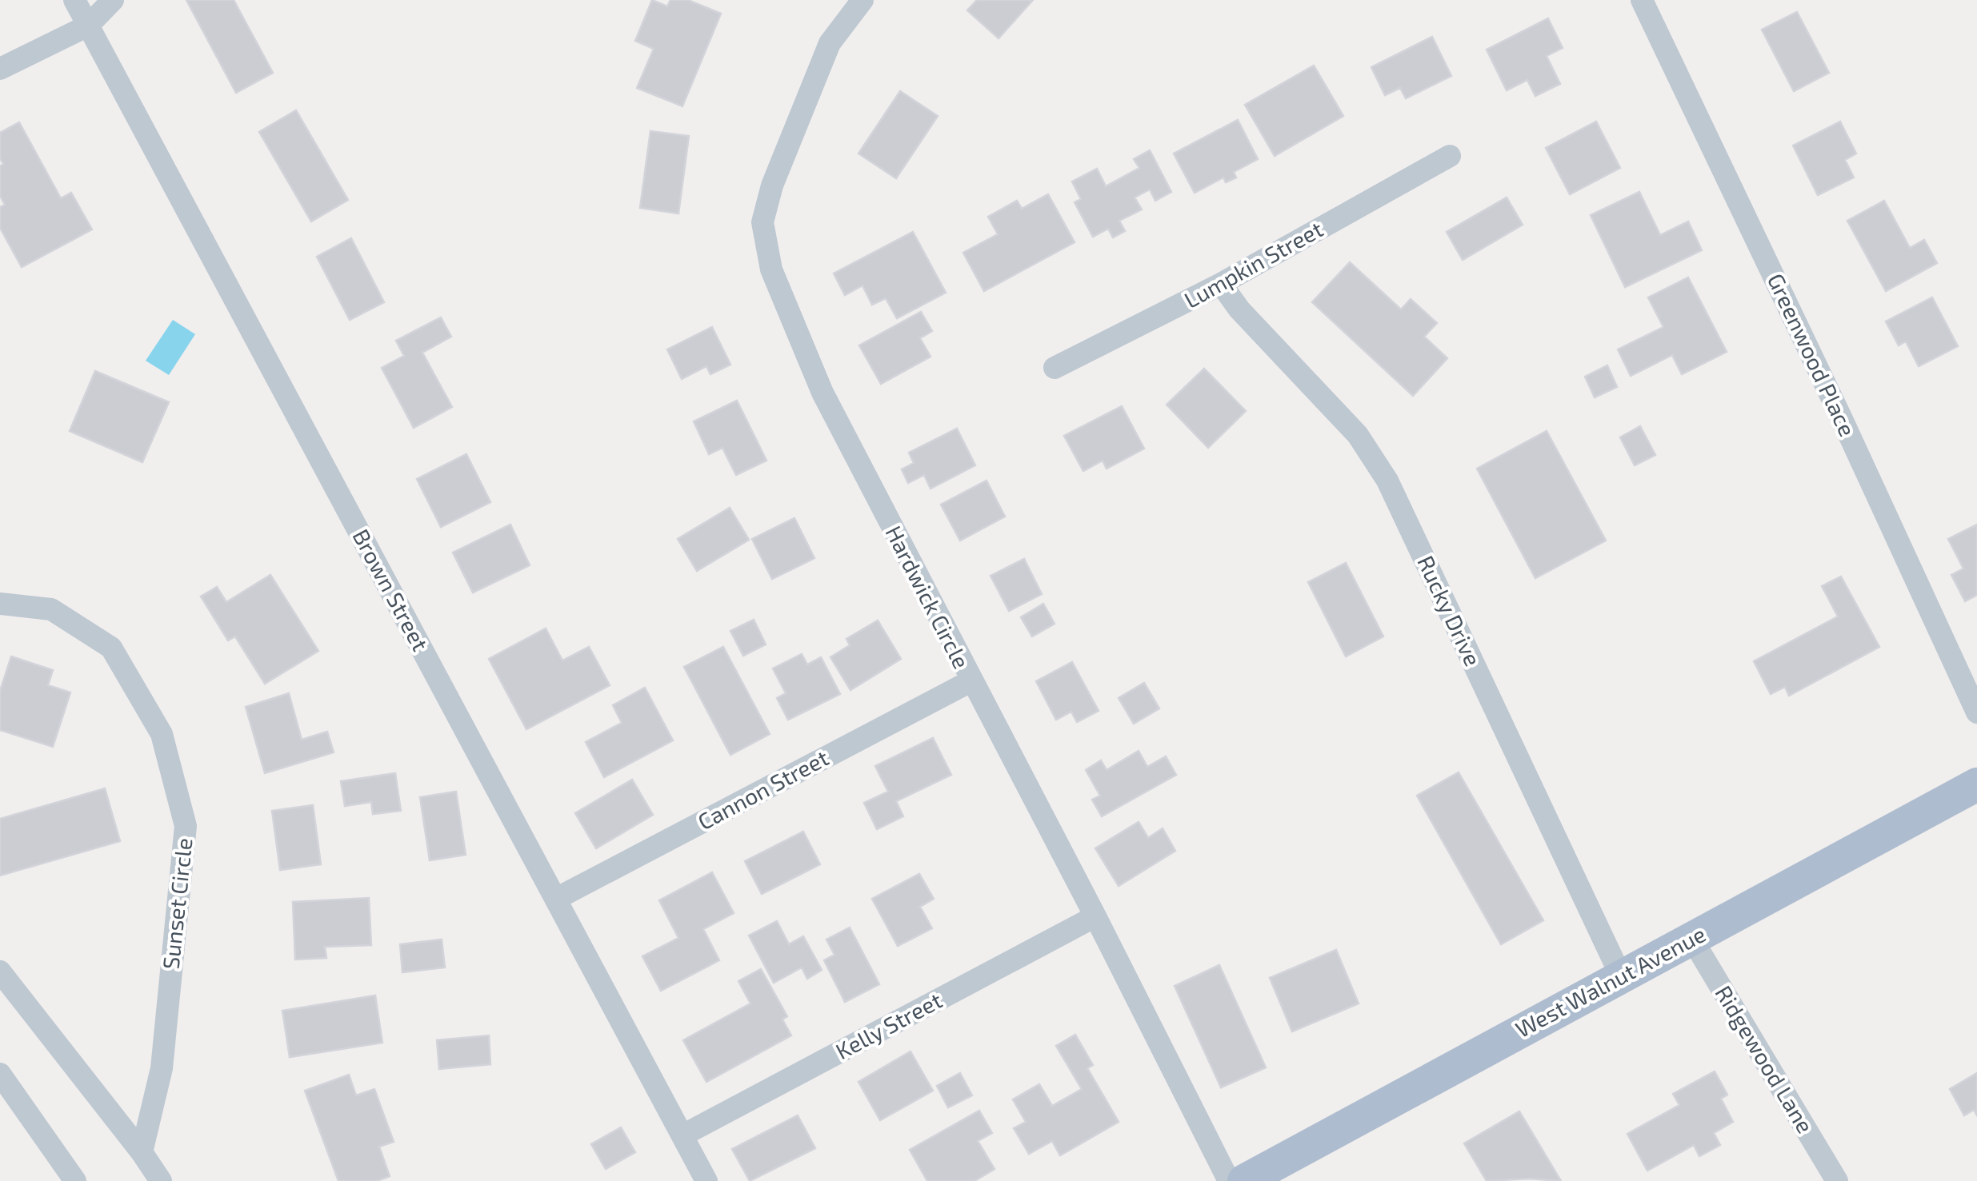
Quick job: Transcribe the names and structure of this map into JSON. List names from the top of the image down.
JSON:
{
  "streets": {
    "main road": ["West Walnut Avenue"],
    "street": [
      "Lumpkin Street",
      "Greenwood Place",
      "Brown Street",
      "Hardwick Circle",
      "Rucky Drive",
      "Cannon Street",
      "Sunset Circle",
      "Kelly Street",
      "Ridgewood Lane"
    ]
  },
  "crossings": [
    ["Lumpkin Street", "Rucky Drive"],
    ["Brown Street", "Cannon Street"],
    ["Brown Street", "Kelly Street"],
    ["Hardwick Circle", "Cannon Street"],
    ["Hardwick Circle", "Kelly Street"],
    ["Rucky Drive", "West Walnut Avenue"],
    ["West Walnut Avenue", "Ridgewood Lane"]
  ]
}
